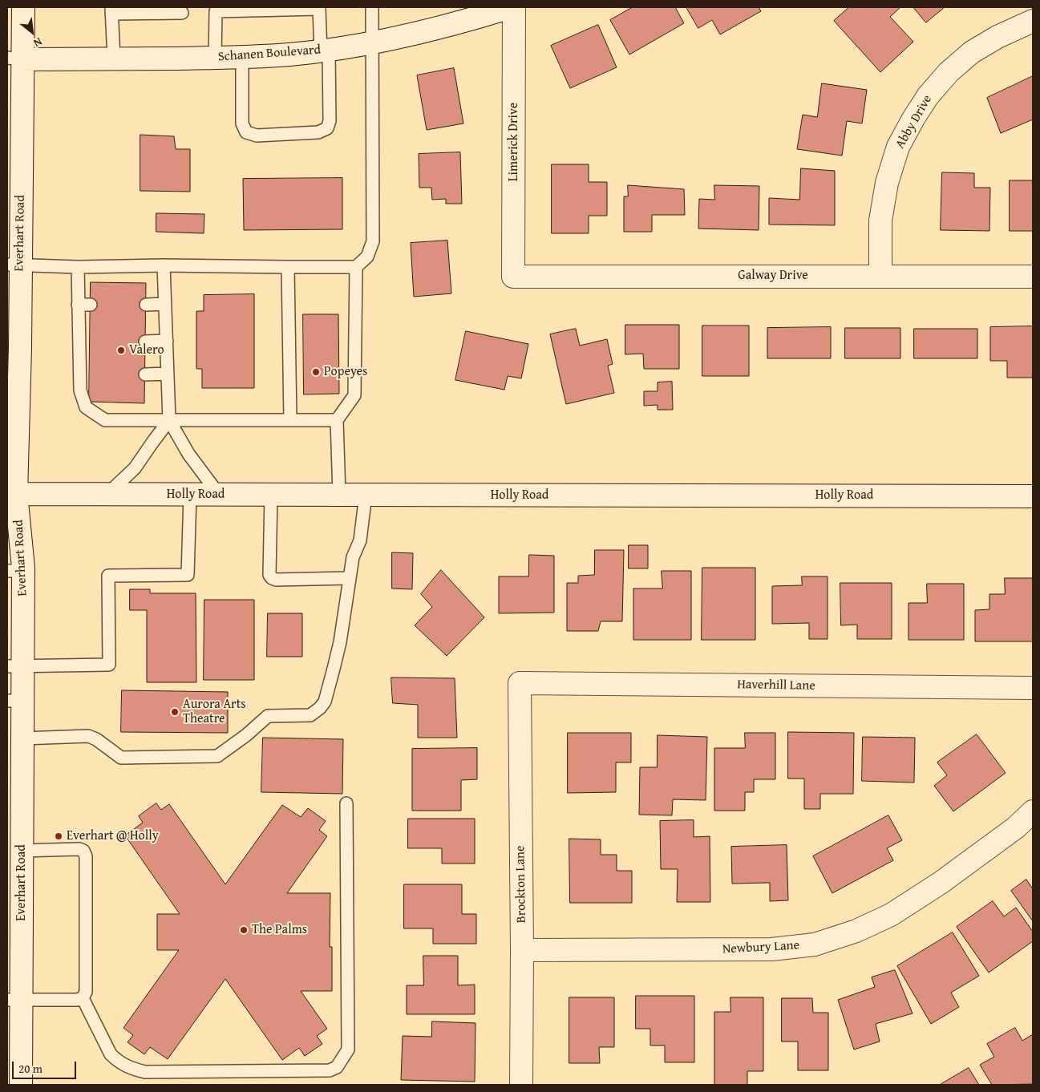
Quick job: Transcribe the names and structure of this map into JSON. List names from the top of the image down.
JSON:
{
  "streets": {
    "street": [
      "Schanen Boulevard",
      "Abby Drive",
      "Limerick Drive",
      "Everhart Road",
      "Galway Drive",
      "Holly Road",
      "Haverhill Lane",
      "Brockton Lane",
      "Newbury Lane"
    ]
  },
  "crossings": [
    ["Schanen Boulevard", "Limerick Drive"],
    ["Schanen Boulevard", "Everhart Road"],
    ["Abby Drive", "Galway Drive"],
    ["Limerick Drive", "Galway Drive"],
    ["Everhart Road", "Holly Road"],
    ["Haverhill Lane", "Brockton Lane"],
    ["Brockton Lane", "Newbury Lane"]
  ],
  "places": [
    "Valero",
    "Popeyes",
    "Aurora Arts Theatre",
    "Everhart @ Holly",
    "The Palms"
  ],
  "scale_bar": "20 m",
  "north": "bottom right"
}
